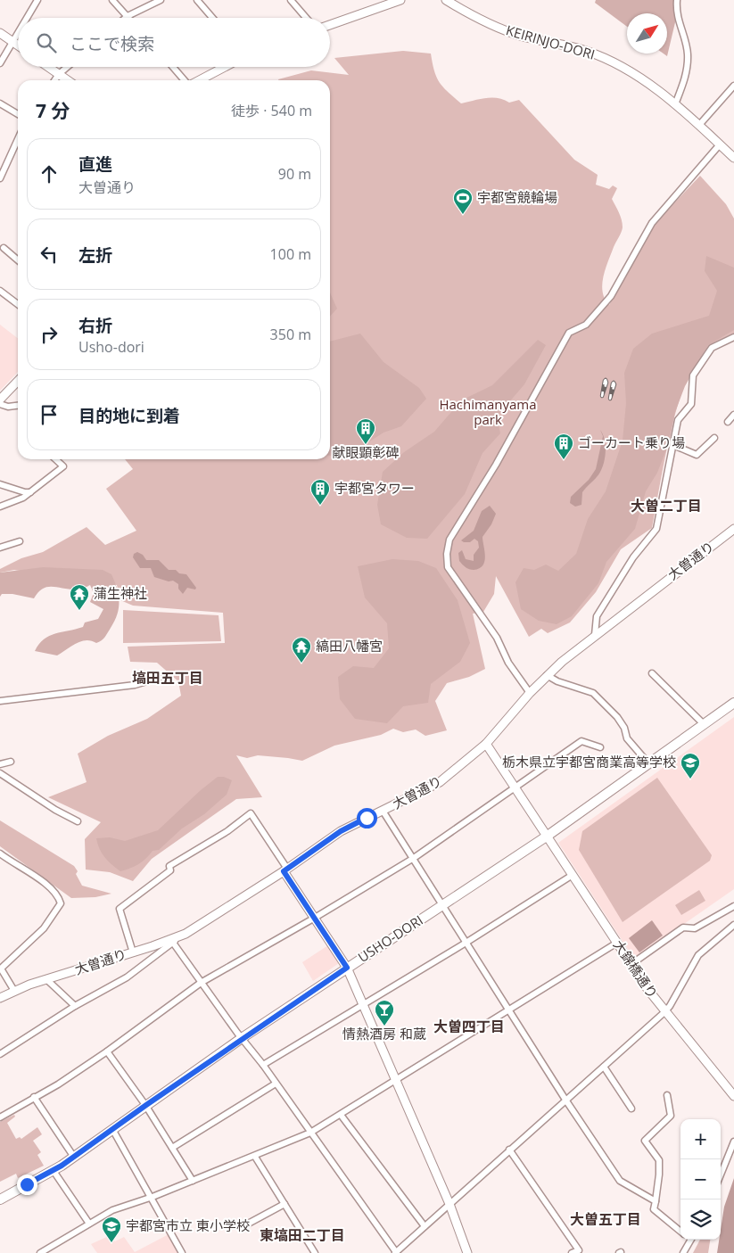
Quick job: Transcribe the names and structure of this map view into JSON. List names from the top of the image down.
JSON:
{
  "streets": {
    "main road": ["USHO-DORI"],
    "street": ["KEIRINJO-DORI", "大曽通り", "大錦橋通り"]
  },
  "crossings": [
    ["大曽通り", "大錦橋通り"],
    ["USHO-DORI", "大錦橋通り"]
  ],
  "districts": [
    "大曽二丁目",
    "塙田五丁目",
    "大曽四丁目",
    "大曽五丁目",
    "東塙田二丁目"
  ],
  "parks": ["Hachimanyama park"],
  "places": {
    "sports": ["宇都宮競輪場"],
    "building": ["献眼顕彰碑", "ゴーカート乗り場", "宇都宮タワー"],
    "temple": ["蒲生神社", "縞田八幡宮"],
    "school or university": ["栃木県立宇都宮商業高等学校", "宇都宮市立 東小学校"],
    "bar": ["情熱酒房 和蔵"]
  },
  "north": "top right",
  "page": {
    "search": "ここで検索",
    "heading": ["7 分", "徒歩 · 540 m"],
    "list": [
      ["直進", "大曽通り", "90 m"],
      ["左折", "100 m"],
      ["右折", "Usho-dori", "350 m"],
      "目的地に到着"
    ],
    "map_buttons": ["+", "−"]
  }
}
